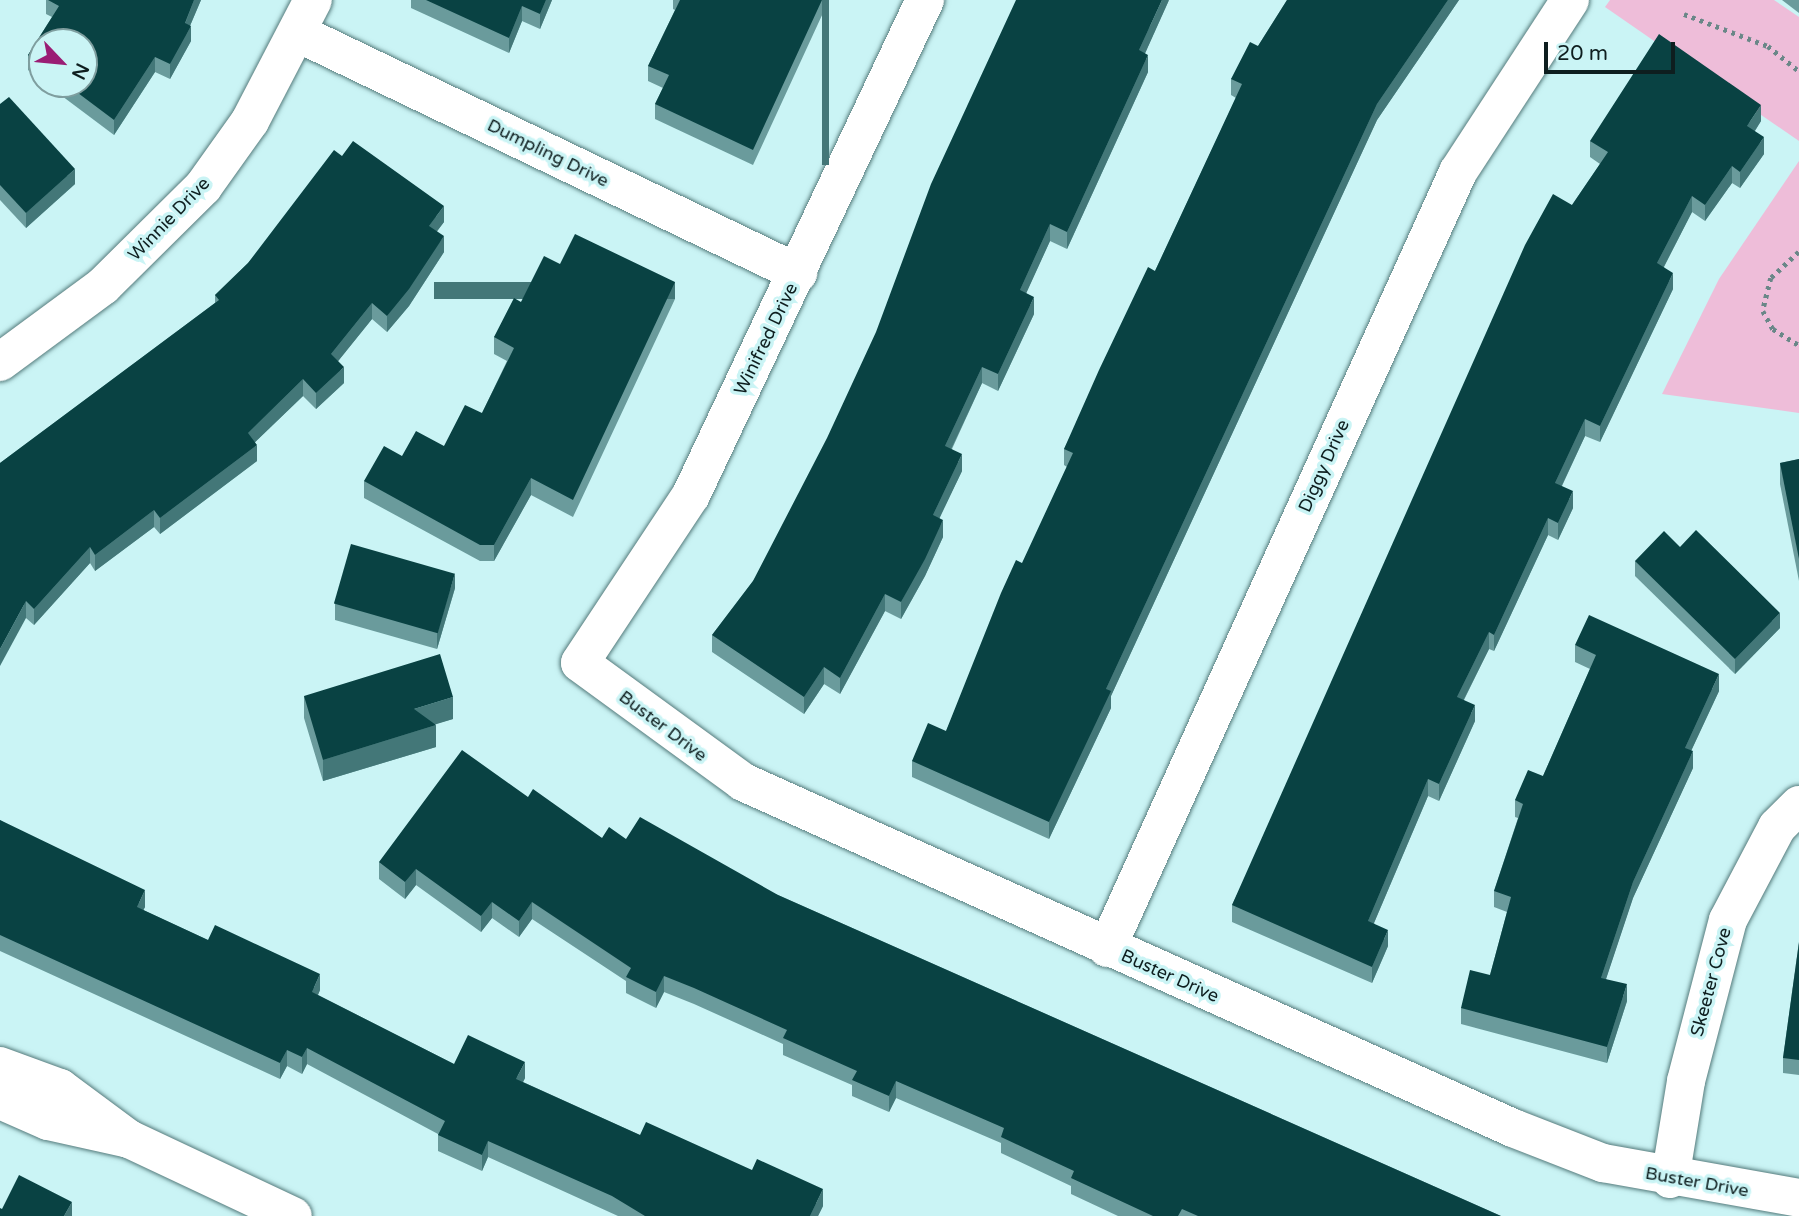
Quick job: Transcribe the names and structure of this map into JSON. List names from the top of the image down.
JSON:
{
  "streets": {
    "street": [
      "Dumpling Drive",
      "Winnie Drive",
      "Winifred Drive",
      "Diggy Drive",
      "Buster Drive",
      "Skeeter Cove"
    ]
  },
  "crossings": [
    ["Dumpling Drive", "Winnie Drive"],
    ["Dumpling Drive", "Winifred Drive"],
    ["Winifred Drive", "Buster Drive"],
    ["Diggy Drive", "Buster Drive"],
    ["Buster Drive", "Skeeter Cove"]
  ],
  "scale_bar": "20 m",
  "north": "bottom right"
}
